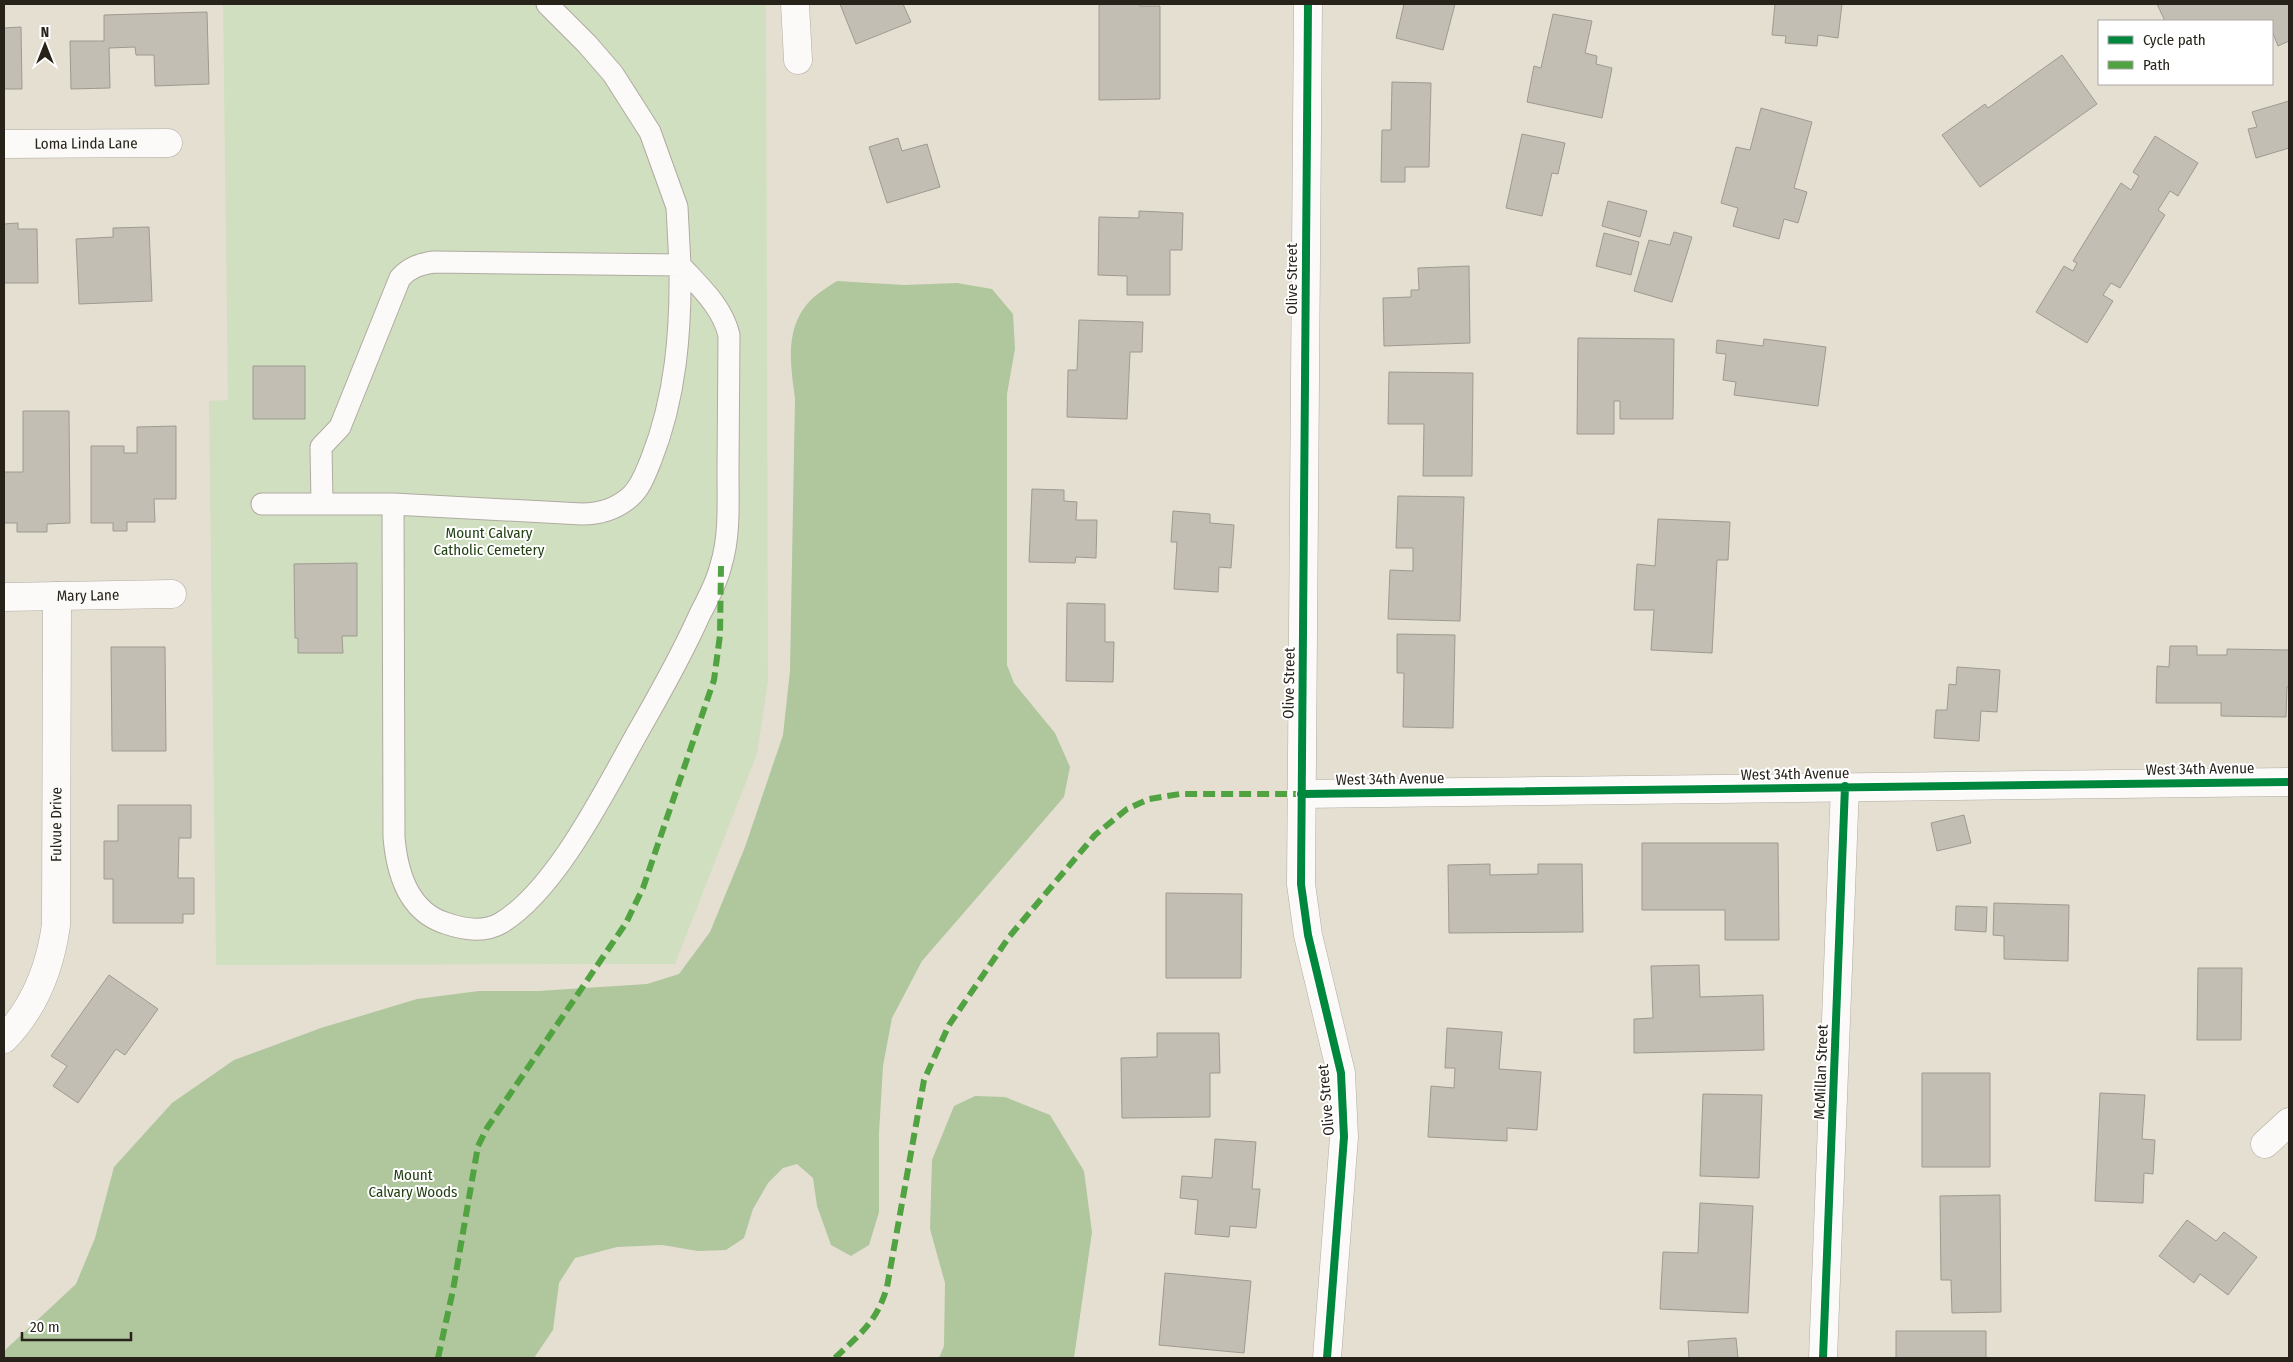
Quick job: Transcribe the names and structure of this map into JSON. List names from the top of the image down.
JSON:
{
  "streets": {
    "street": [
      "Loma Linda Lane",
      "Olive Street",
      "Mary Lane",
      "West 34th Avenue",
      "Fulvue Drive",
      "McMillan Street"
    ]
  },
  "crossings": [
    ["Olive Street", "West 34th Avenue"],
    ["Mary Lane", "Fulvue Drive"],
    ["West 34th Avenue", "McMillan Street"]
  ],
  "parks": ["Mount Calvary Catholic Cemetery", "Mount Calvary Woods"],
  "legend": ["Cycle path", "Path"],
  "scale_bar": "20 m",
  "north": "top"
}
